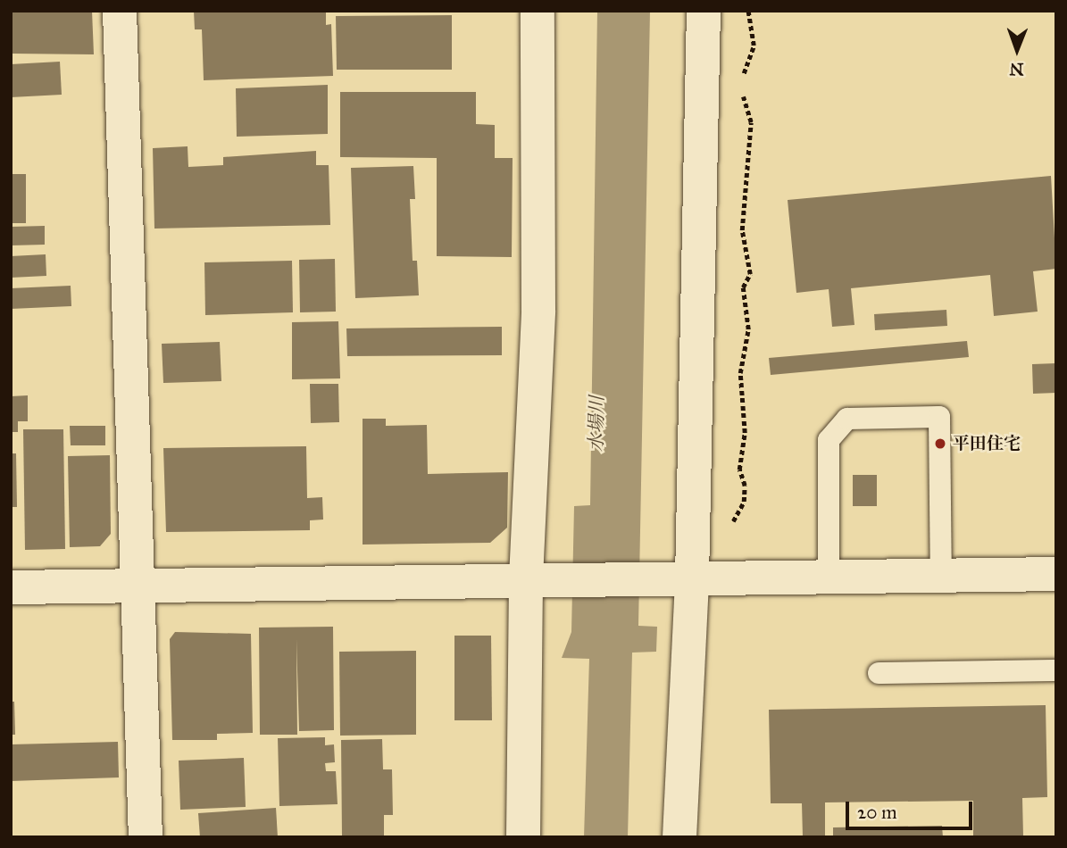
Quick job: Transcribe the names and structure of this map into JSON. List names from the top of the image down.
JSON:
{
  "water": ["水場川"],
  "places": ["平田住宅"],
  "scale_bar": "20 m",
  "north": "bottom"
}
